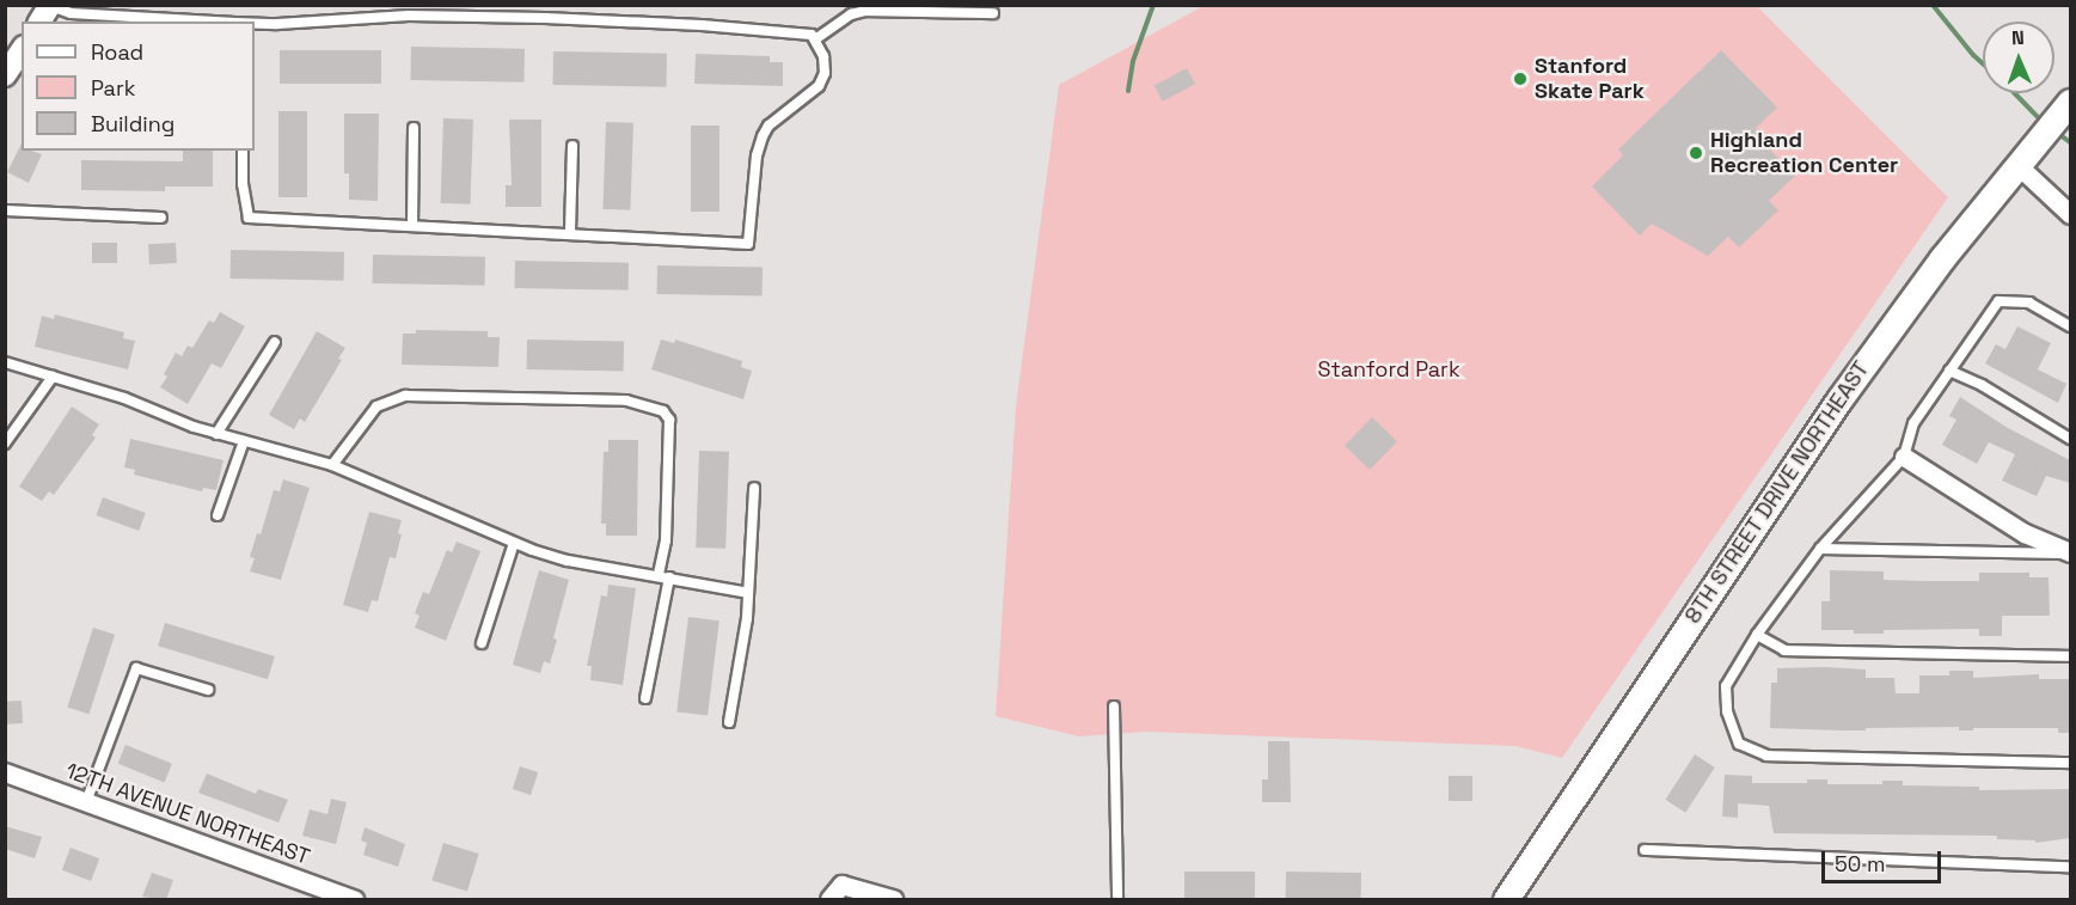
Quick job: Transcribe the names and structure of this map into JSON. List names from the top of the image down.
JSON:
{
  "streets": {
    "main road": ["8TH STREET DRIVE NORTHEAST"],
    "street": ["12TH AVENUE NORTHEAST"]
  },
  "parks": ["Stanford Park"],
  "places": ["Stanford Skate Park", "Highland Recreation Center"],
  "legend": ["Road", "Park", "Building"],
  "scale_bar": "50 m",
  "north": "top"
}
